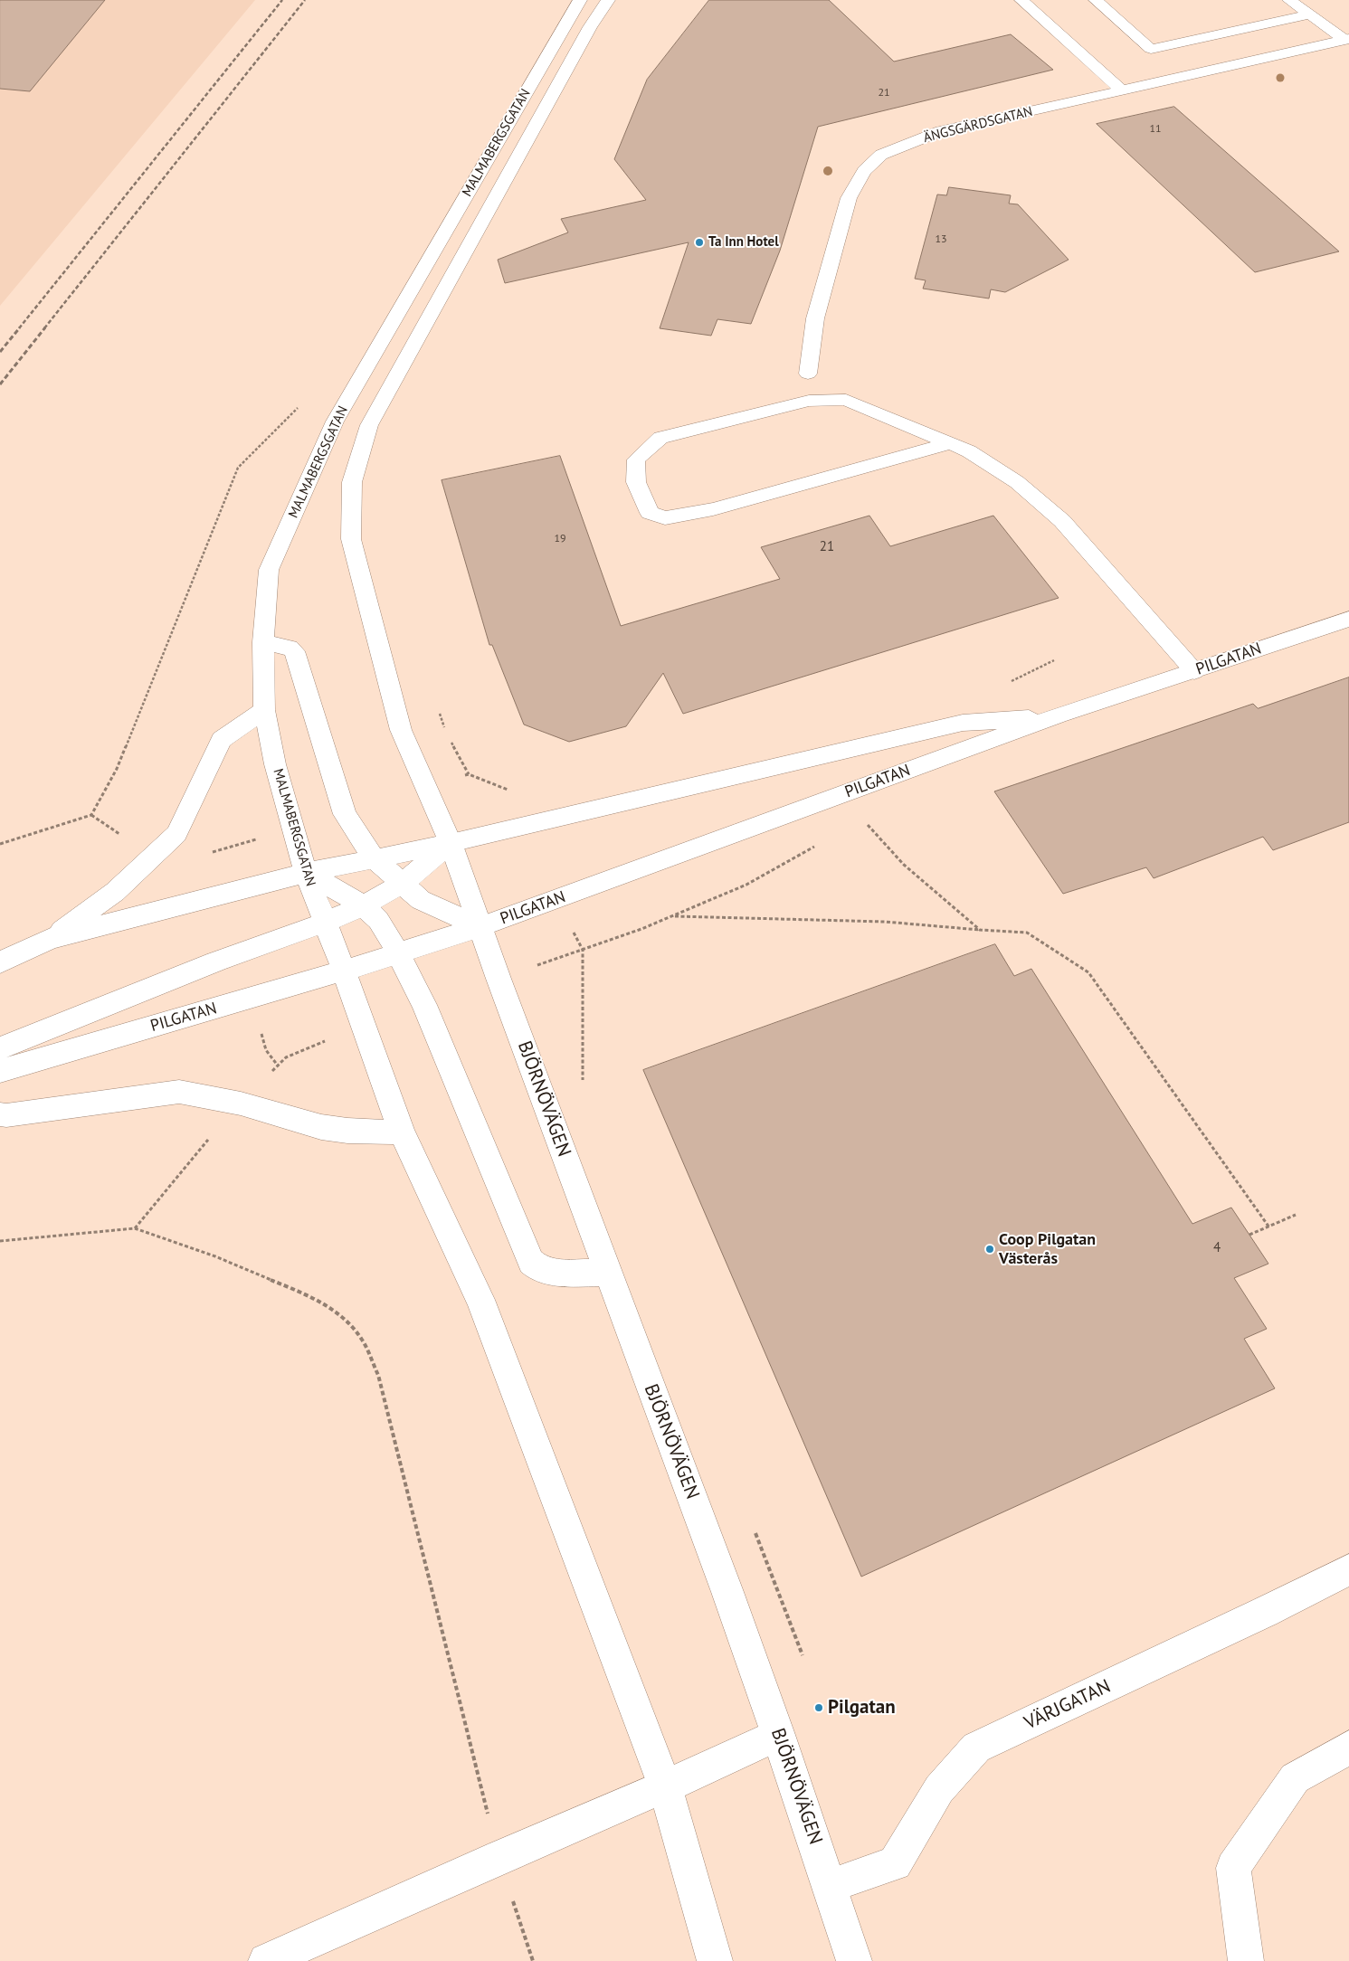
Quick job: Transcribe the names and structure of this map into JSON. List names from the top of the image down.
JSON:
{
  "streets": {
    "main road": [
      "ÄNGSGÄRDSGATAN",
      "MALMABERGSGATAN",
      "PILGATAN",
      "BJÖRNÖVÄGEN",
      "VÄRJGATAN"
    ]
  },
  "crossings": [
    ["MALMABERGSGATAN", "PILGATAN"],
    ["MALMABERGSGATAN", "BJÖRNÖVÄGEN"],
    ["PILGATAN", "BJÖRNÖVÄGEN"],
    ["BJÖRNÖVÄGEN", "VÄRJGATAN"]
  ],
  "places": ["Ta Inn Hotel", "Coop Pilgatan Västerås", "Pilgatan"],
  "house_numbers": [
    "21",
    "11",
    "13",
    "19",
    "21",
    "4"
  ]
}
